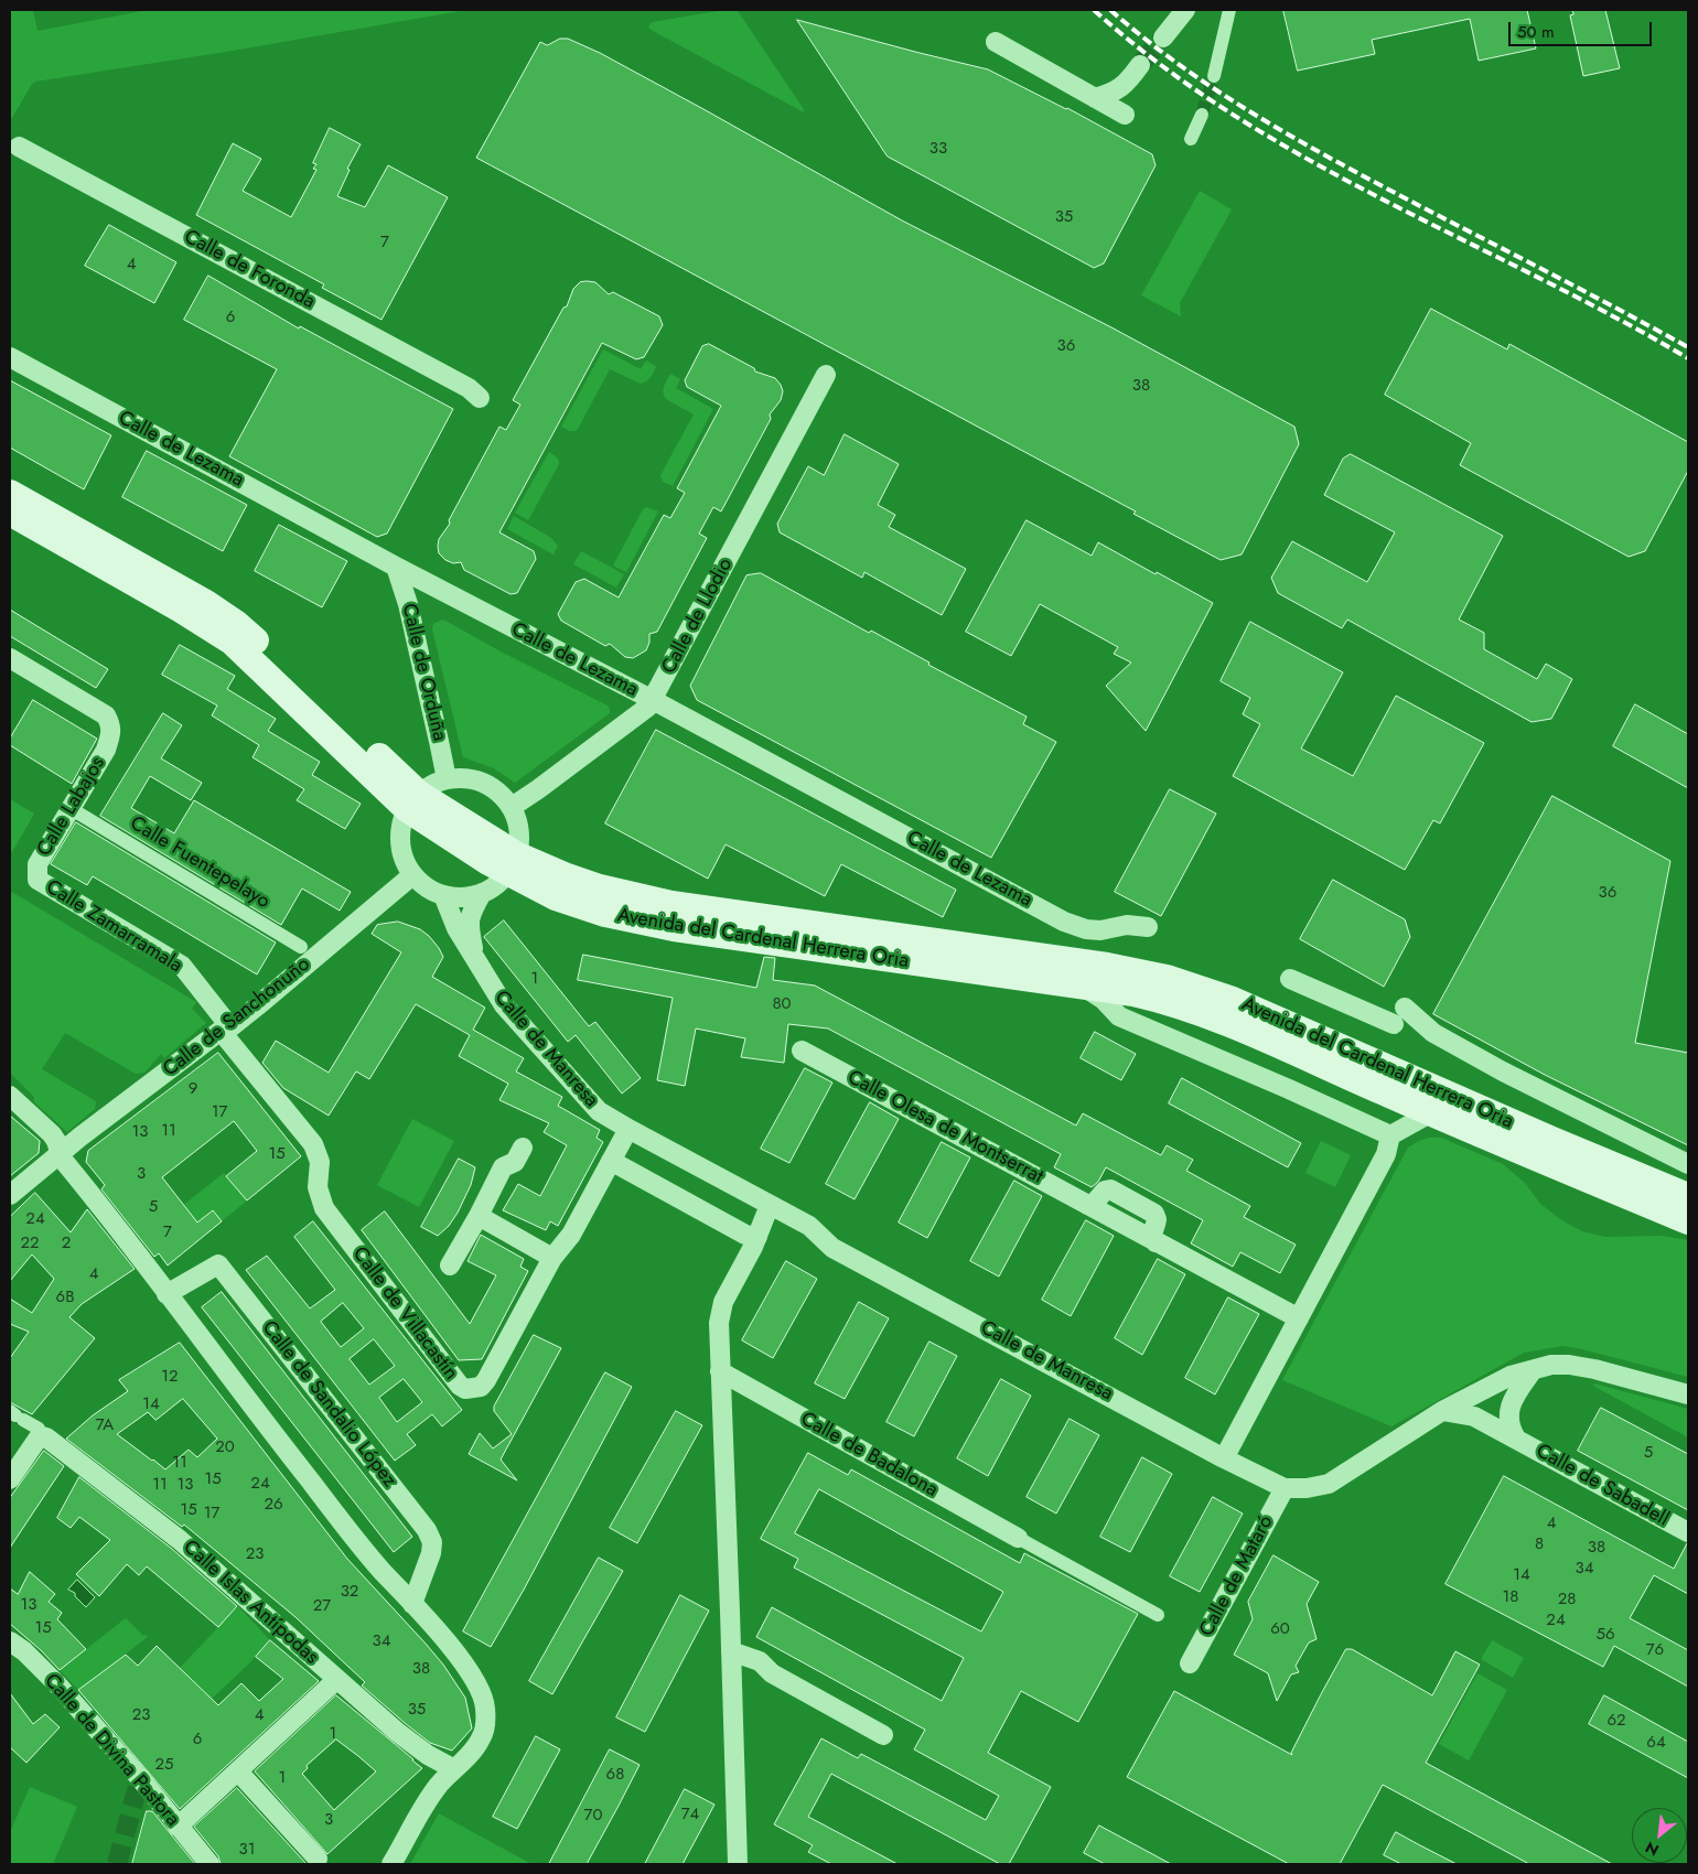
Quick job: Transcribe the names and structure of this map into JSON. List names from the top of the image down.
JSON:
{
  "streets": {
    "main road": ["Avenida del Cardenal Herrera Oria"],
    "street": [
      "Calle de Foronda",
      "Calle de Lezama",
      "Calle de Llodio",
      "Calle de Orduña",
      "Calle Labajos",
      "Calle Fuentepelayo",
      "Calle Zamarramala",
      "Calle de Sanchonuño",
      "Calle de Manresa",
      "Calle Olesa de Montserrat",
      "Calle de Villacastín",
      "Calle de Sandalio López",
      "Calle de Badalona",
      "Calle de Sabadell",
      "Calle de Mataró",
      "Calle Islas Antípodas",
      "Calle de Divina Pastora"
    ]
  },
  "crossings": [
    ["Calle de Lezama", "Calle de Llodio"],
    ["Calle de Lezama", "Calle de Orduña"],
    ["Calle Labajos", "Calle Zamarramala"],
    ["Calle Zamarramala", "Calle de Sanchonuño"],
    ["Calle Zamarramala", "Calle de Villacastín"],
    ["Calle de Sanchonuño", "Calle de Villacastín"],
    ["Calle de Manresa", "Calle de Villacastín"],
    ["Calle de Manresa", "Calle de Sabadell"],
    ["Calle de Manresa", "Calle de Mataró"]
  ],
  "house_numbers": [
    "33",
    "35",
    "7",
    "4",
    "6",
    "36",
    "38",
    "36",
    "1",
    "80",
    "9",
    "17",
    "11",
    "13",
    "15",
    "3",
    "5",
    "24",
    "7",
    "22",
    "2",
    "4",
    "6B",
    "12",
    "14",
    "7A",
    "20",
    "5",
    "11",
    "15",
    "24",
    "11",
    "13",
    "26",
    "15",
    "17",
    "4",
    "8",
    "38",
    "23",
    "34",
    "14",
    "32",
    "18",
    "28",
    "13",
    "27",
    "24",
    "15",
    "60",
    "56",
    "34",
    "76",
    "38",
    "35",
    "23",
    "4",
    "62",
    "1",
    "6",
    "64",
    "25",
    "68",
    "1",
    "74",
    "70",
    "3",
    "31"
  ],
  "scale_bar": "50 m",
  "north": "bottom left"
}
